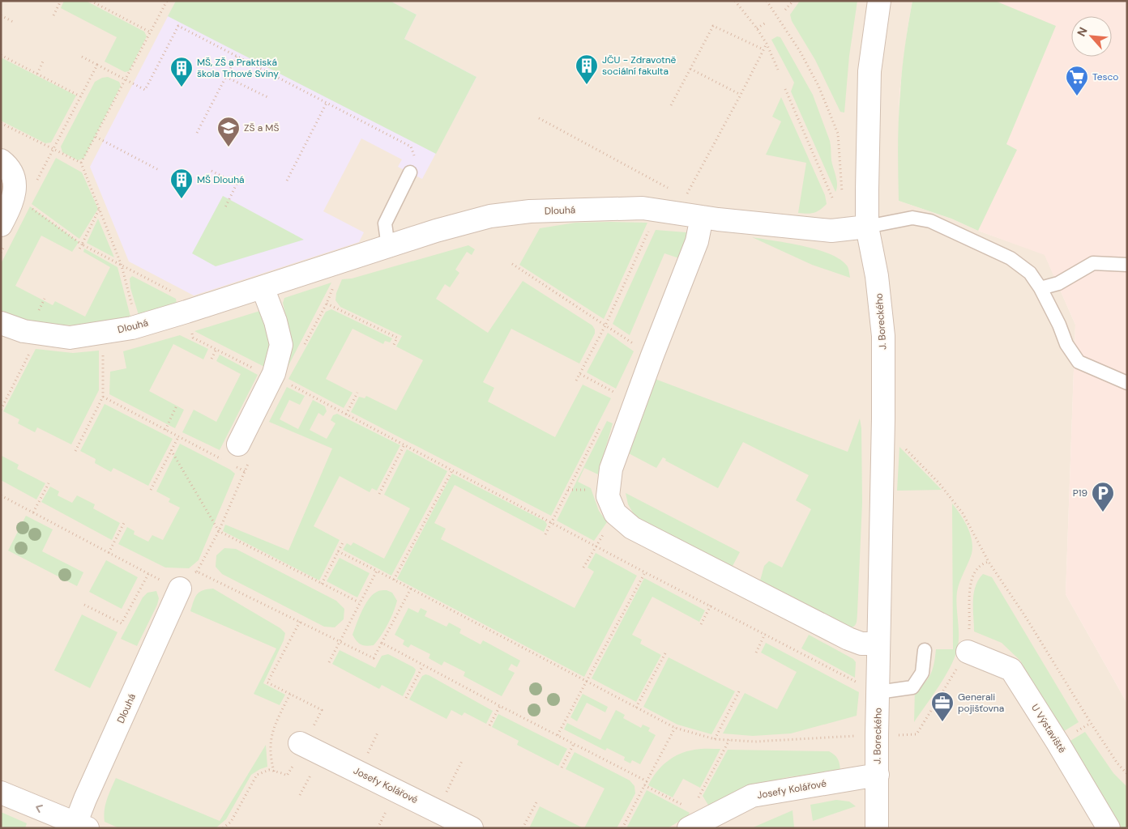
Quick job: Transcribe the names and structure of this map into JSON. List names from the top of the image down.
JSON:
{
  "streets": {
    "street": [
      "Dlouhá",
      "J. Boreckého",
      "U Výstaviště",
      "Josefy Kolářové"
    ]
  },
  "crossings": [
    ["Dlouhá", "J. Boreckého"],
    ["J. Boreckého", "Josefy Kolářové"]
  ],
  "places": {
    "building": ["JČU - Zdravotně sociální fakulta", "MŠ, ZŠ a Praktiská škola Trhové Sviny", "MŠ Dlouhá"],
    "supermarket": ["Tesco"],
    "school or university": ["ZŠ a MŠ"],
    "parking": ["P19"],
    "office": ["Generali pojišťovna"]
  },
  "north": "top left"
}
